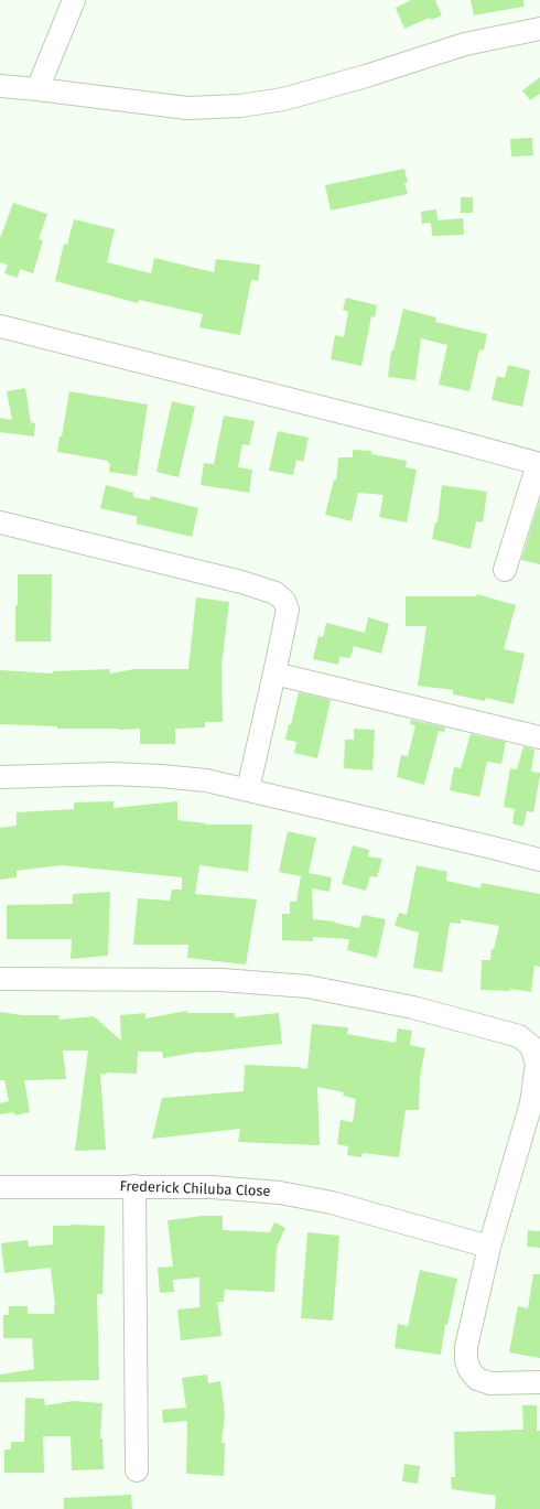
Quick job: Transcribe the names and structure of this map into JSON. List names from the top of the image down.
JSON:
{
  "streets": {
    "street": ["Frederick Chiluba Close"]
  }
}
